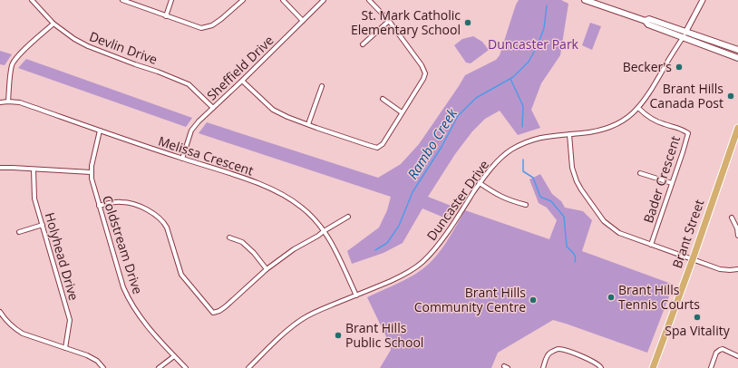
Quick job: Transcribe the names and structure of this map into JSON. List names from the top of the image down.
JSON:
{
  "streets": {
    "main road": ["Brant Street"],
    "street": [
      "Devlin Drive",
      "Sheffield Drive",
      "Melissa Crescent",
      "Bader Crescent",
      "Duncaster Drive",
      "Coldstream Drive",
      "Holyhead Drive"
    ]
  },
  "crossings": [
    ["Devlin Drive", "Sheffield Drive"],
    ["Sheffield Drive", "Melissa Crescent"],
    ["Melissa Crescent", "Duncaster Drive"],
    ["Melissa Crescent", "Coldstream Drive"],
    ["Bader Crescent", "Duncaster Drive"]
  ],
  "water": ["Rambo Creek"],
  "parks": ["Duncaster Park"],
  "places": [
    "St. Mark Catholic Elementary School",
    "Becker's",
    "Brant Hills Canada Post",
    "Brant Hills Tennis Courts",
    "Brant Hills Community Centre",
    "Spa Vitality",
    "Brant Hills Public School"
  ]
}
